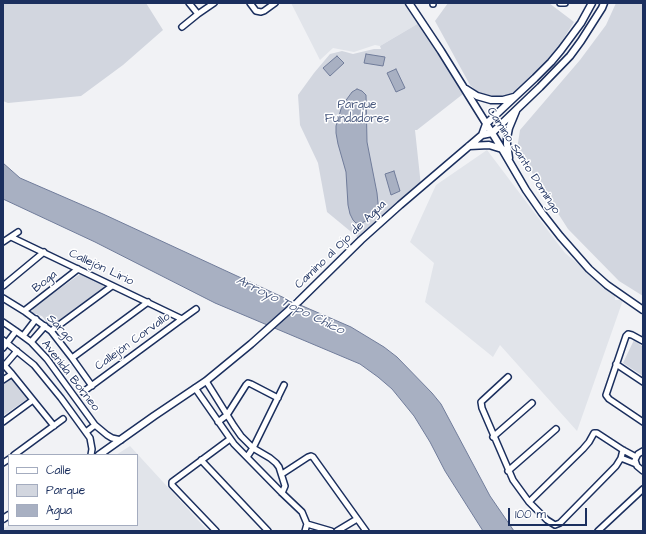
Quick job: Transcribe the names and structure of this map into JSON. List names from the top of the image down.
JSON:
{
  "streets": {
    "street": [
      "Camino Santo Domingo",
      "Camino al Ojo de Agua",
      "Callejón Lirio",
      "Boga",
      "Sargo",
      "Callejón Corvallo",
      "Avenida Borneo"
    ]
  },
  "crossings": [
    ["Camino Santo Domingo", "Camino al Ojo de Agua"],
    ["Camino al Ojo de Agua", "Avenida Borneo"],
    ["Callejón Lirio", "Boga"],
    ["Callejón Lirio", "Callejón Corvallo"],
    ["Boga", "Sargo"],
    ["Sargo", "Callejón Corvallo"]
  ],
  "water": ["Arroyo Topo Chico"],
  "parks": ["Parque Fundadores"],
  "legend": ["Calle", "Parque", "Agua"],
  "scale_bar": "100 m"
}
